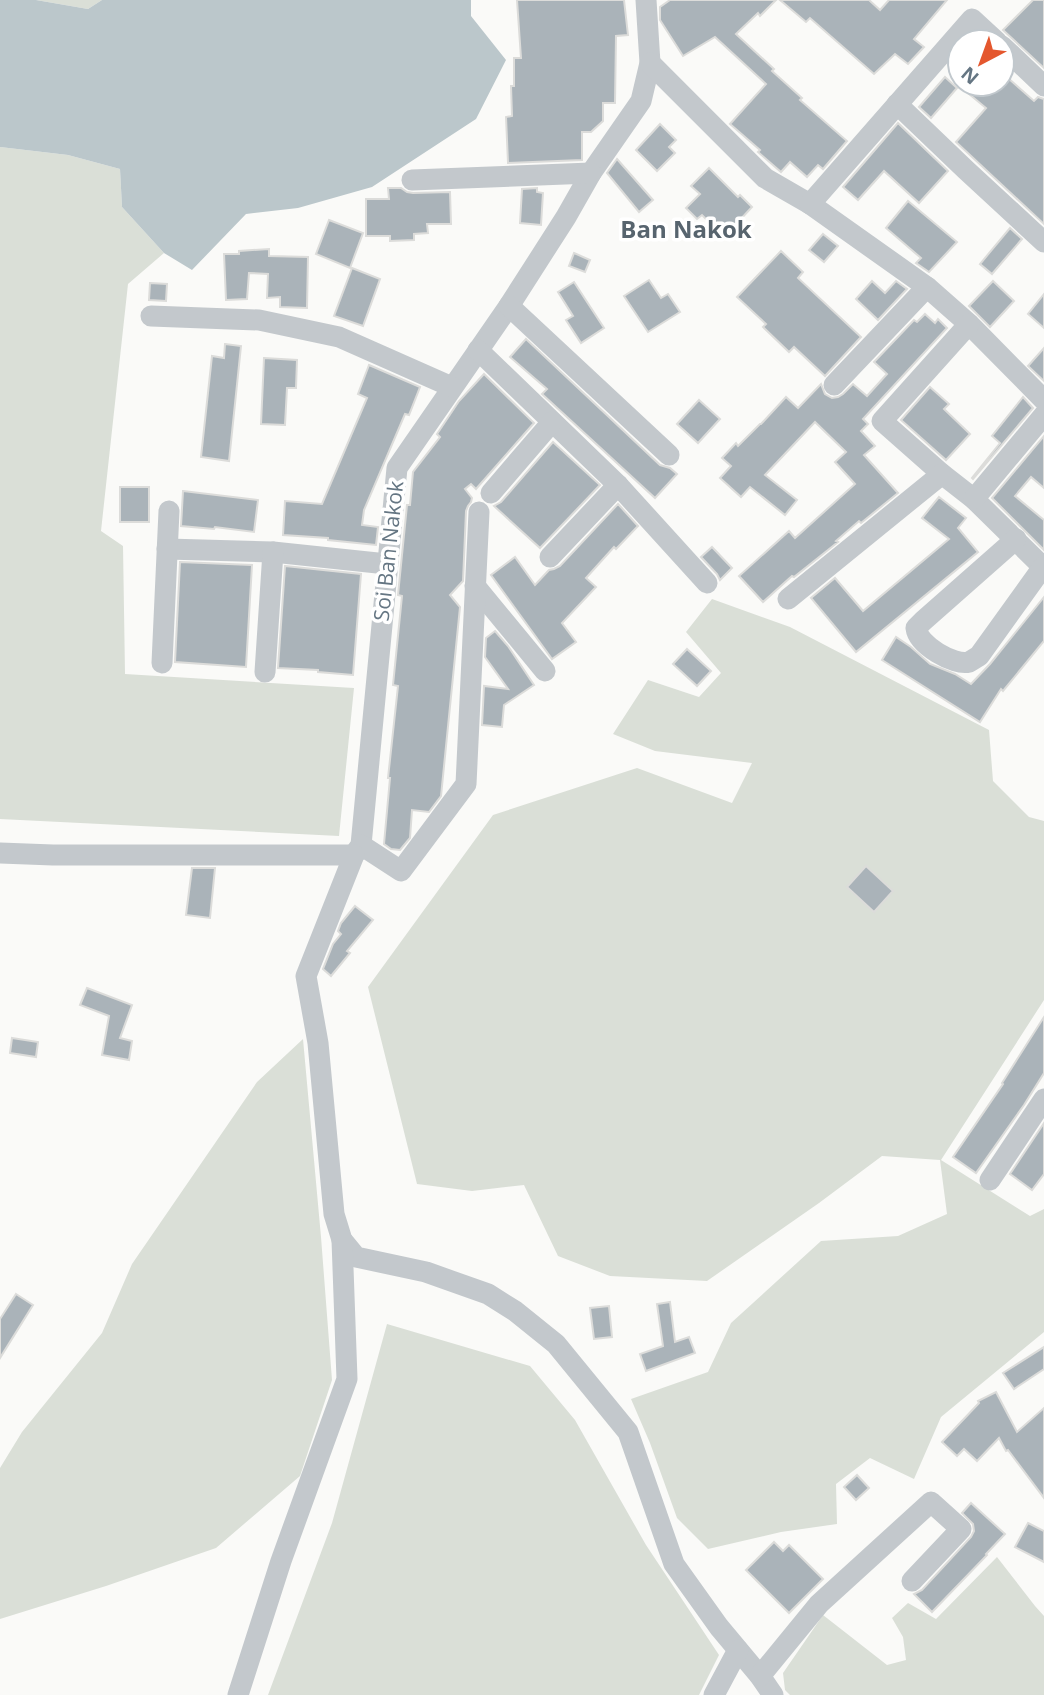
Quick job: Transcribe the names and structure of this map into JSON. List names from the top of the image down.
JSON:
{
  "streets": {
    "street": ["Soi Ban Nakok"]
  },
  "districts": ["Ban Nakok"],
  "north": "bottom left"
}
